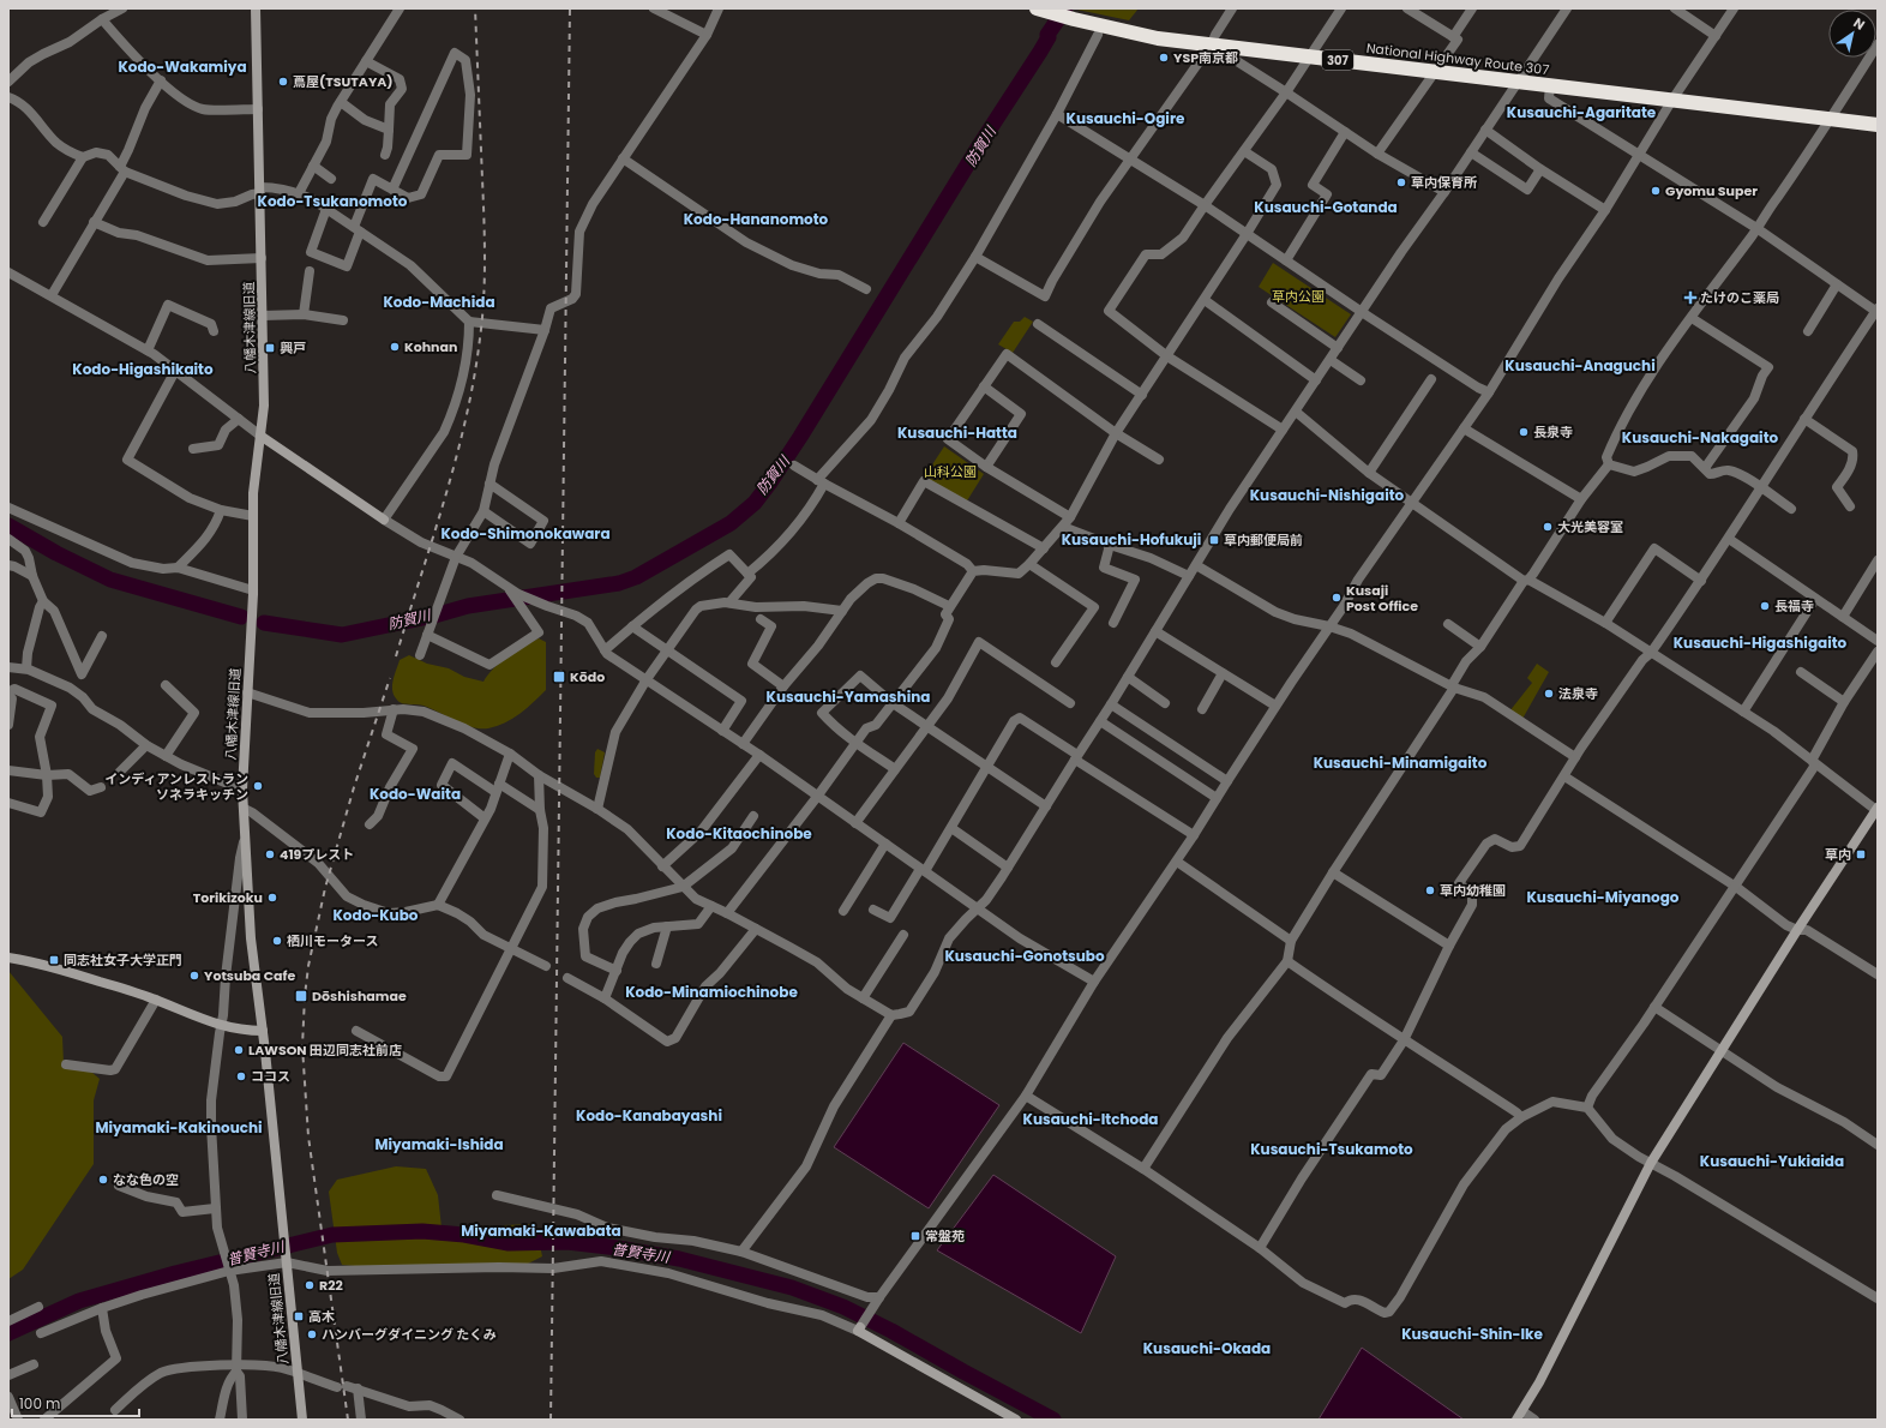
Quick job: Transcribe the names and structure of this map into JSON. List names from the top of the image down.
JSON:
{
  "streets": {
    "highway": ["National Highway Route 307", "307"],
    "street": ["八幡木津線旧道"]
  },
  "districts": [
    "Kodo-Wakamiya",
    "Kusauchi-Agaritate",
    "Kusauchi-Ogire",
    "Kodo-Tsukanomoto",
    "Kusauchi-Gotanda",
    "Kodo-Hananomoto",
    "Kodo-Machida",
    "Kusauchi-Anaguchi",
    "Kodo-Higashikaito",
    "Kusauchi-Hatta",
    "Kusauchi-Nakagaito",
    "Kusauchi-Nishigaito",
    "Kodo-Shimonokawara",
    "Kusauchi-Hofukuji",
    "Kusauchi-Higashigaito",
    "Kusauchi-Yamashina",
    "Kusauchi-Minamigaito",
    "Kodo-Waita",
    "Kodo-Kitaochinobe",
    "Kusauchi-Miyanogo",
    "Kodo-Kubo",
    "Kusauchi-Gonotsubo",
    "Kodo-Minamiochinobe",
    "Kodo-Kanabayashi",
    "Kusauchi-Itchoda",
    "Miyamaki-Kakinouchi",
    "Miyamaki-Ishida",
    "Kusauchi-Tsukamoto",
    "Kusauchi-Yukiaida",
    "Miyamaki-Kawabata",
    "Kusauchi-Shin-Ike",
    "Kusauchi-Okada"
  ],
  "water": ["防賀川", "普賢寺川"],
  "parks": ["草内公園", "山科公園"],
  "places": {
    "other": [
      "YSP南京都",
      "蔦屋(TSUTAYA)",
      "草内保育所",
      "Gyomu Super",
      "Kohnan",
      "長泉寺",
      "大光美容室",
      "Kusaji Post Office",
      "長福寺",
      "法泉寺",
      "インディアンレストラン ソネラキッチン",
      "419プレスト",
      "草内幼稚園",
      "Torikizoku",
      "栖川モータース",
      "Yotsuba Cafe",
      "LAWSON 田辺同志社前店",
      "ココス",
      "なな色の空",
      "R22",
      "ハンバーグダイニング たくみ"
    ],
    "health": ["たけのこ薬局"],
    "transit": [
      "興戸",
      "草内郵便局前",
      "Kōdo",
      "草内",
      "同志社女子大学正門",
      "Dōshishamae",
      "常盤苑",
      "高木"
    ]
  },
  "scale_bar": "100 m",
  "north": "top right"
}
